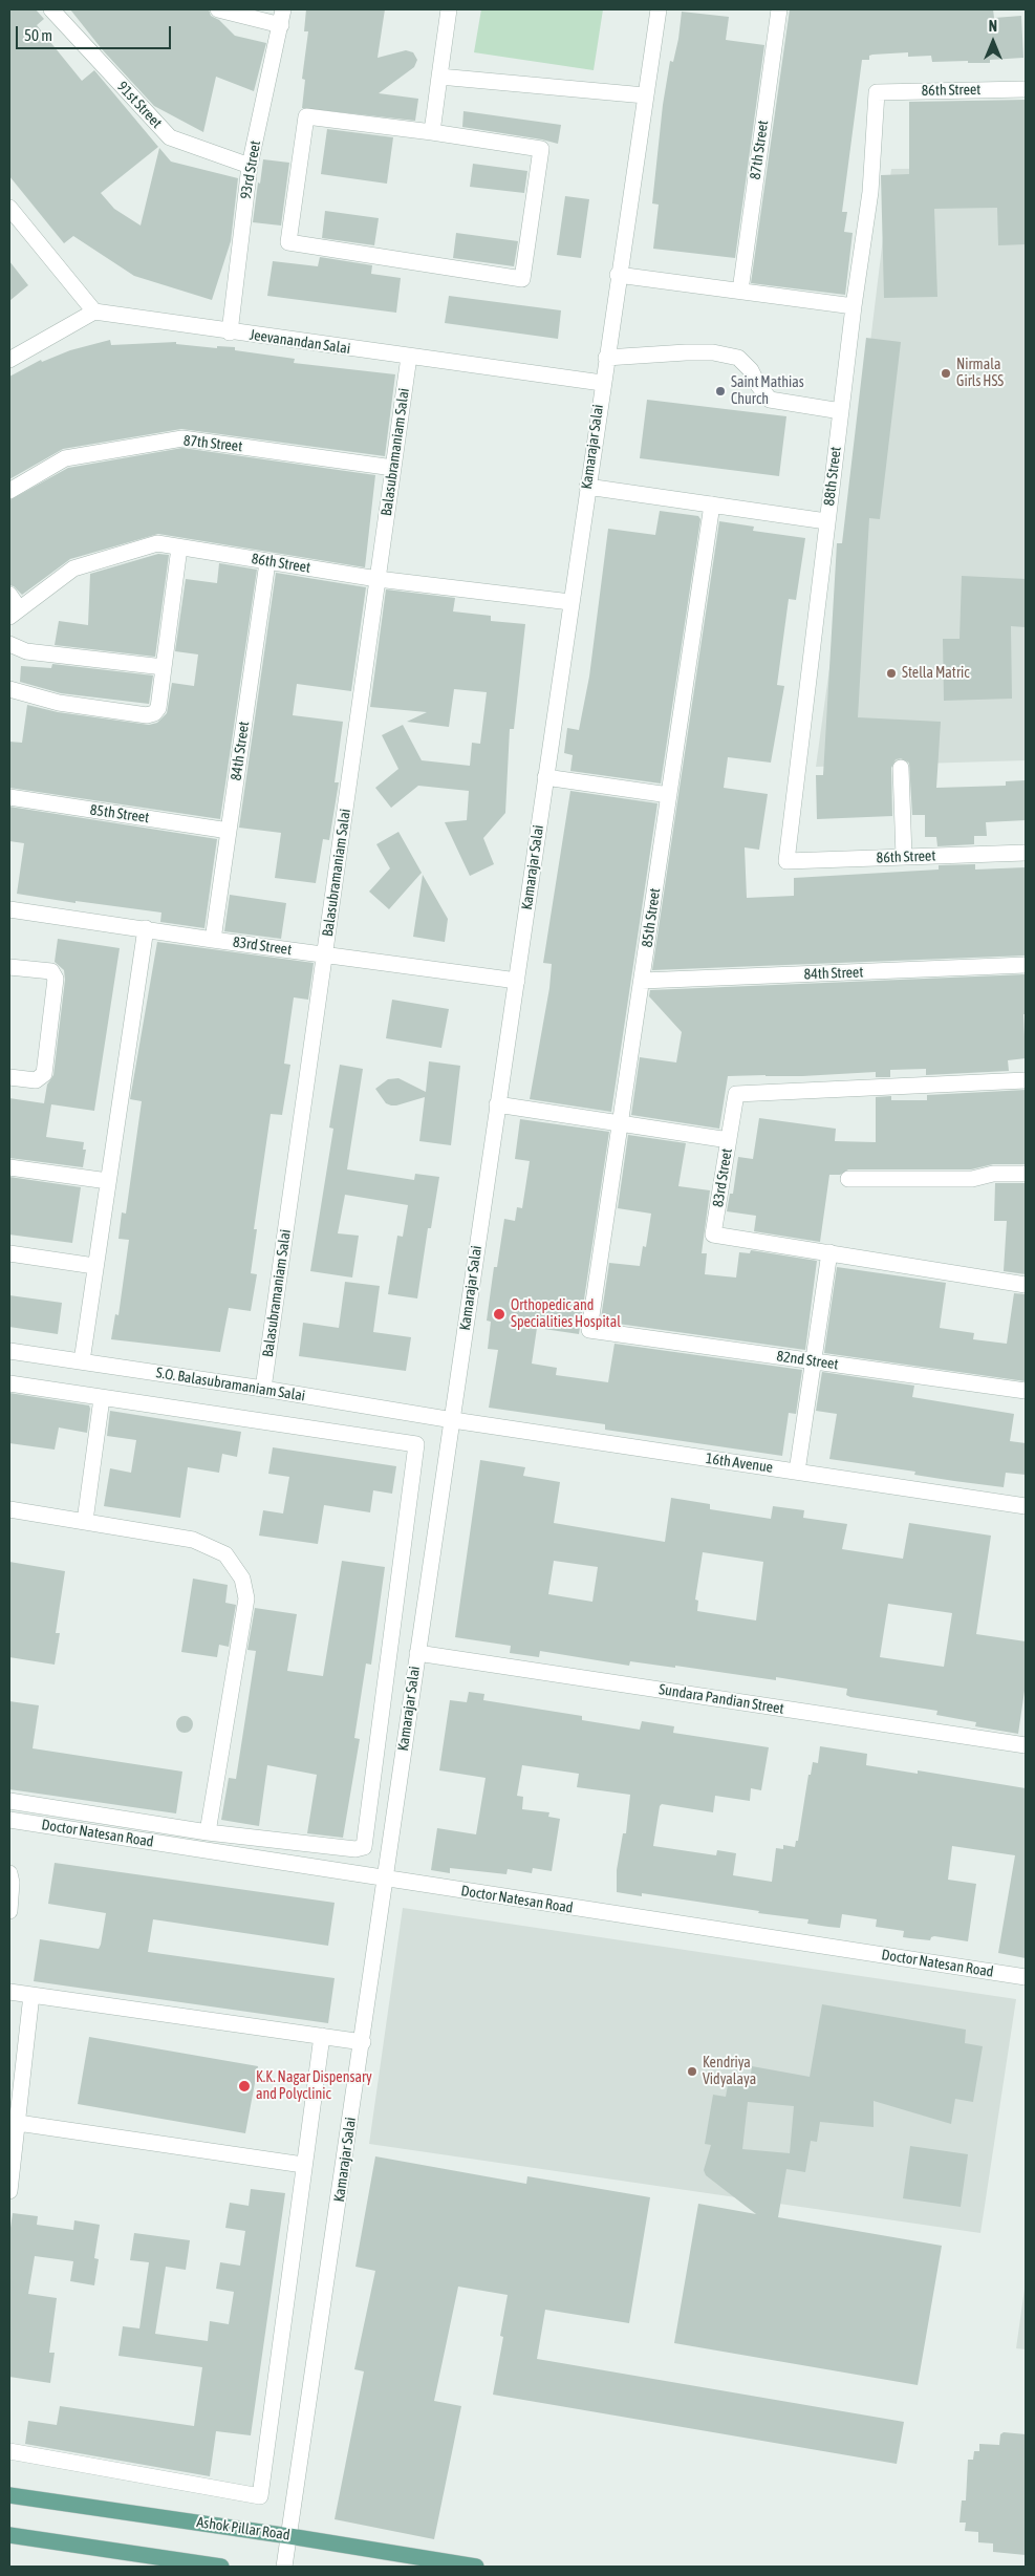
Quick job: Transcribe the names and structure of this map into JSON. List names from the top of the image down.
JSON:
{
  "streets": {
    "main road": ["Ashok Pillar Road"],
    "street": [
      "86th Street",
      "91st Street",
      "87th Street",
      "93rd Street",
      "Jeevanandan Salai",
      "Kamarajar Salai",
      "Balasubramaniam Salai",
      "88th Street",
      "84th Street",
      "85th Street",
      "83rd Street",
      "82nd Street",
      "S.O. Balasubramaniam Salai",
      "16th Avenue",
      "Sundara Pandian Street",
      "Doctor Natesan Road"
    ]
  },
  "crossings": [
    ["86th Street", "Kamarajar Salai"],
    ["86th Street", "Balasubramaniam Salai"],
    ["86th Street", "88th Street"],
    ["86th Street", "84th Street"],
    ["91st Street", "93rd Street"],
    ["87th Street", "Balasubramaniam Salai"],
    ["93rd Street", "Jeevanandan Salai"],
    ["Jeevanandan Salai", "Kamarajar Salai"],
    ["Jeevanandan Salai", "Balasubramaniam Salai"],
    ["Kamarajar Salai", "83rd Street"],
    ["Kamarajar Salai", "S.O. Balasubramaniam Salai"],
    ["Kamarajar Salai", "16th Avenue"],
    ["Kamarajar Salai", "Sundara Pandian Street"],
    ["Kamarajar Salai", "Doctor Natesan Road"],
    ["Kamarajar Salai", "Ashok Pillar Road"],
    ["Balasubramaniam Salai", "83rd Street"],
    ["Balasubramaniam Salai", "S.O. Balasubramaniam Salai"],
    ["84th Street", "85th Street"],
    ["84th Street", "83rd Street"],
    ["85th Street", "82nd Street"],
    ["S.O. Balasubramaniam Salai", "16th Avenue"]
  ],
  "places": [
    "Nirmala Girls HSS",
    "Saint Mathias Church",
    "Stella Matric",
    "Orthopedic and Specialities Hospital",
    "Kendriya Vidyalaya",
    "K.K. Nagar Dispensary and Polyclinic"
  ],
  "scale_bar": "50 m",
  "north": "top"
}
